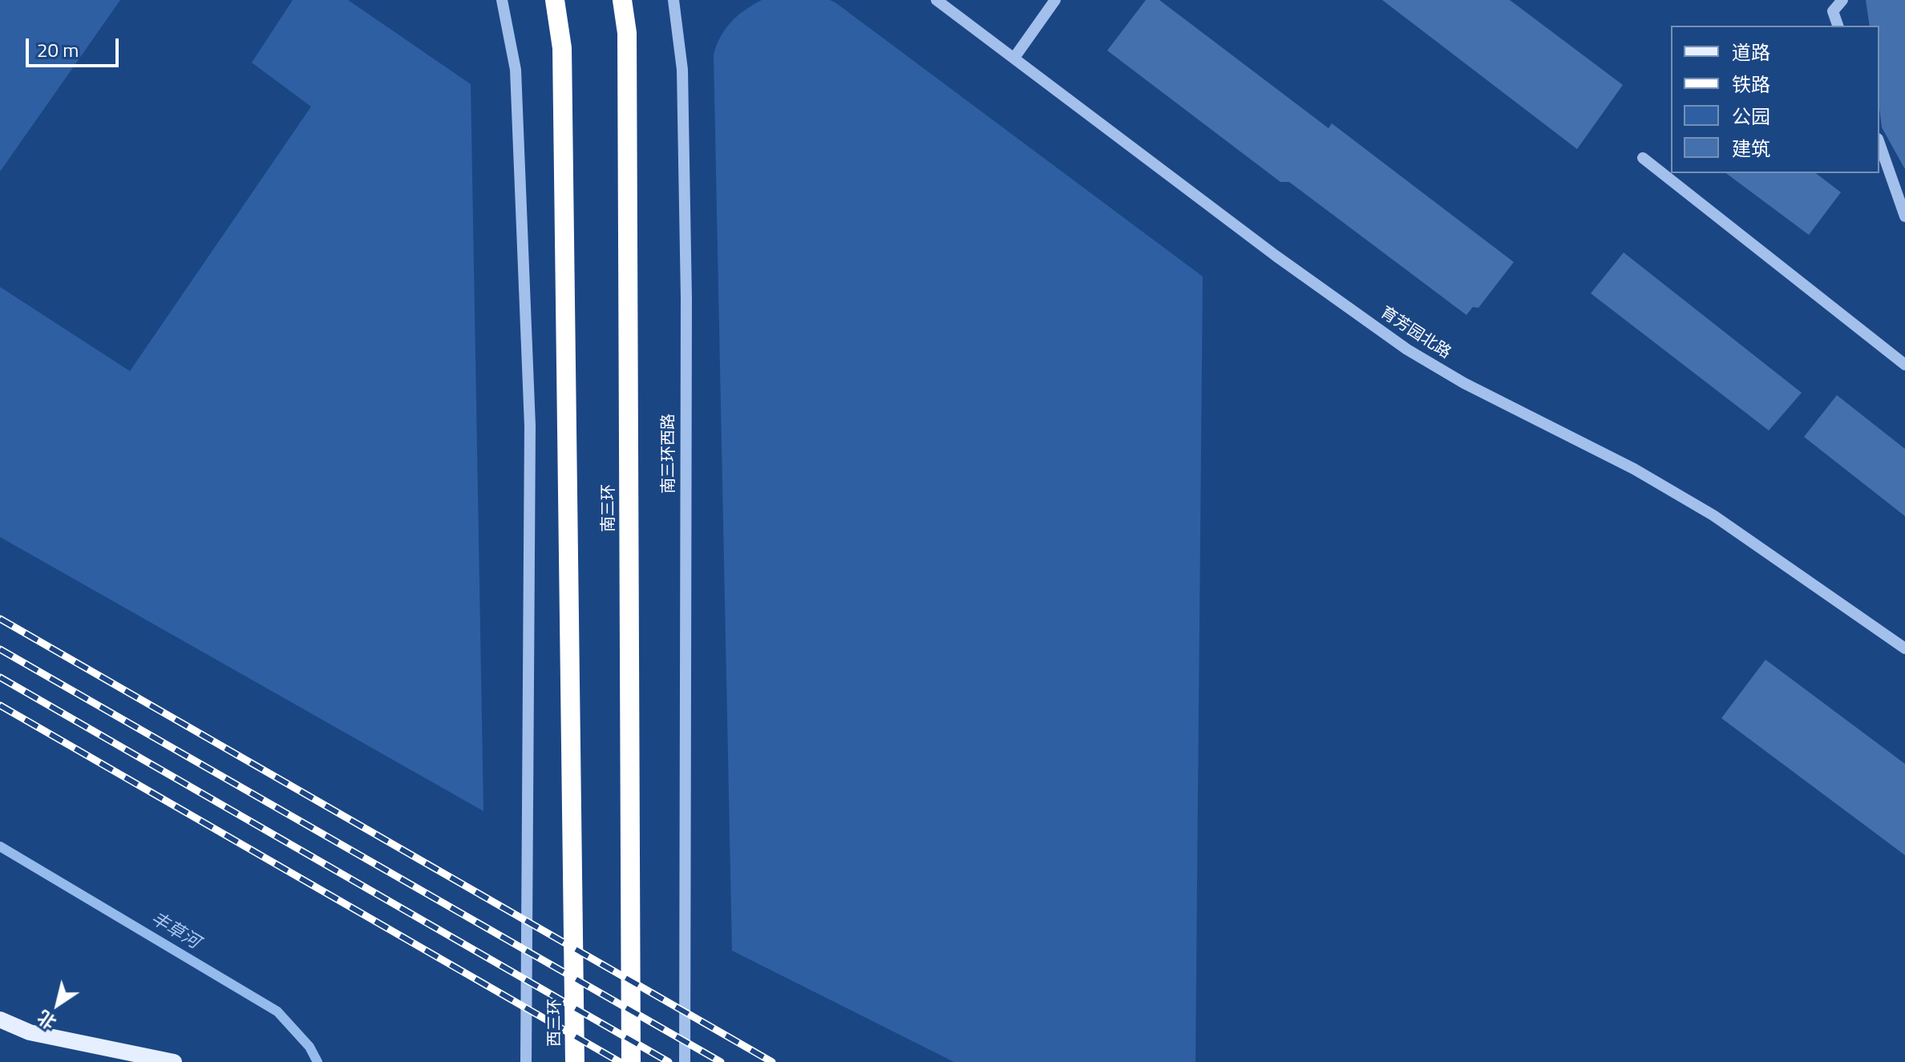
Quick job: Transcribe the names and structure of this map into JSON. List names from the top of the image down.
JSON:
{
  "streets": {
    "highway": ["南三环", "西三环"],
    "street": ["育芳园北路", "南三环西路"]
  },
  "water": ["丰草河"],
  "legend": [
    "道路",
    "铁路",
    "公园",
    "建筑"
  ],
  "scale_bar": "20 m",
  "north": "bottom left"
}
